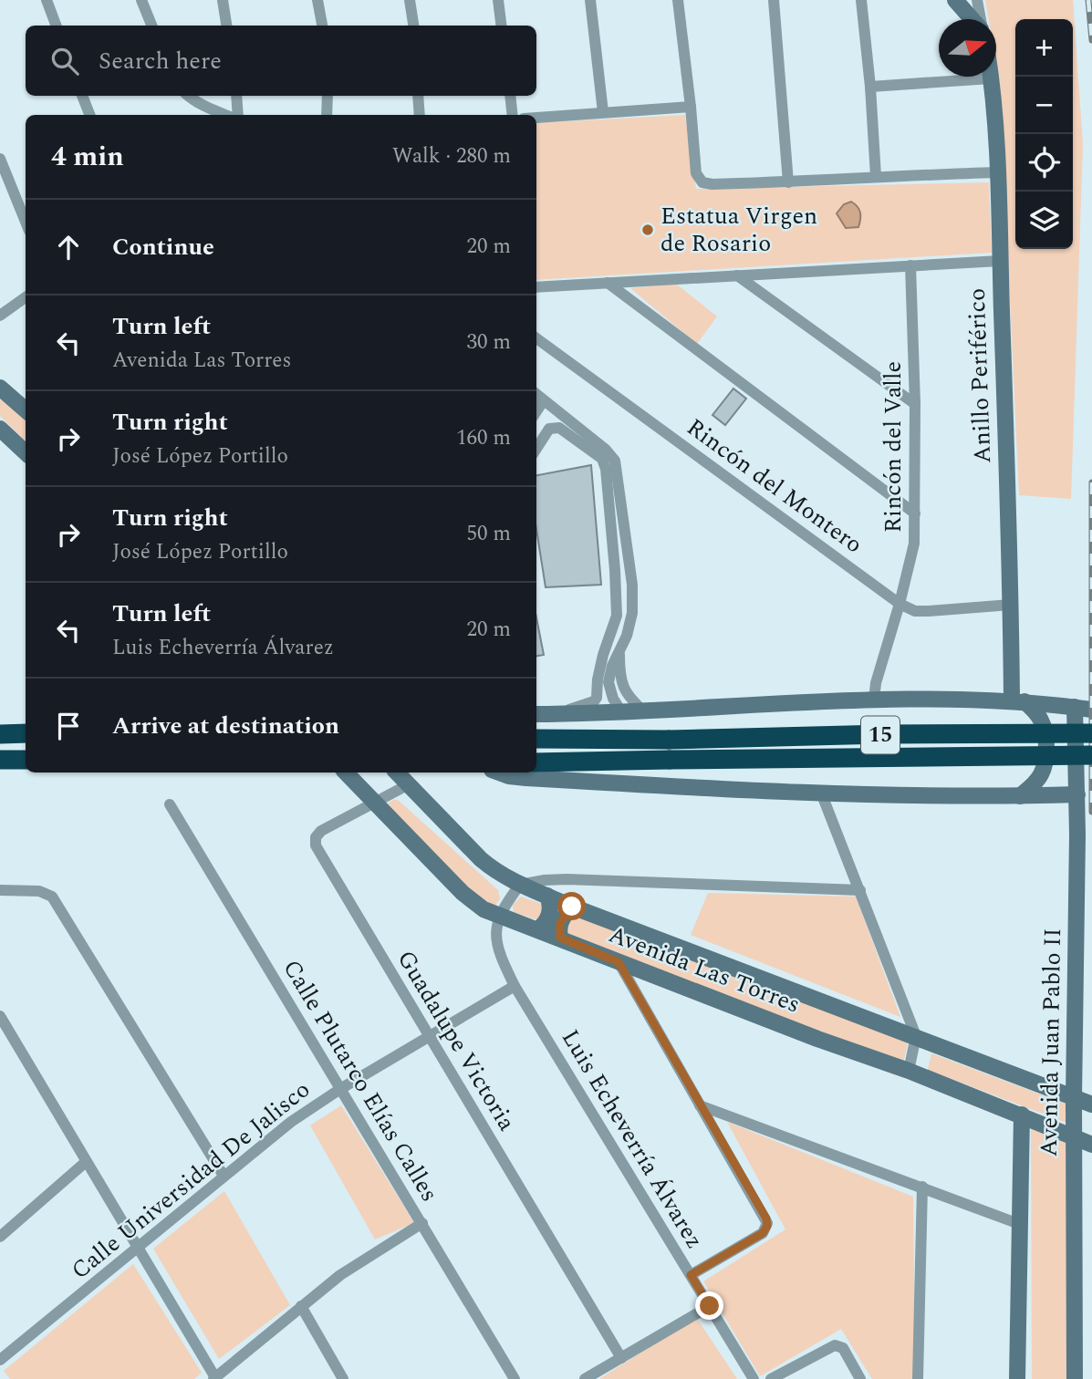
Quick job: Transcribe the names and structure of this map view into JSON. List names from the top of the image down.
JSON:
{
  "streets": {
    "highway": ["15"],
    "street": [
      "Anillo Periférico",
      "Rincón del Valle",
      "Rincón del Montero",
      "Avenida Las Torres",
      "Guadalupe Victoria",
      "Avenida Juan Pablo II",
      "Calle Plutarco Elías Calles",
      "Luis Echeverría Álvarez",
      "Calle Universidad De Jalisco"
    ]
  },
  "crossings": [
    ["Anillo Periférico", "Rincón del Montero"],
    ["Rincón del Valle", "Rincón del Montero"],
    ["Avenida Las Torres", "Guadalupe Victoria"],
    ["Avenida Las Torres", "Avenida Juan Pablo II"],
    ["Avenida Las Torres", "Luis Echeverría Álvarez"],
    ["Guadalupe Victoria", "Calle Universidad De Jalisco"],
    ["Calle Plutarco Elías Calles", "Calle Universidad De Jalisco"],
    ["Luis Echeverría Álvarez", "Calle Universidad De Jalisco"]
  ],
  "places": ["Estatua Virgen de Rosario"],
  "north": "right",
  "page": {
    "map_buttons": ["+", "−"],
    "search": "Search here",
    "heading": ["4 min", "Walk · 280 m"],
    "list": [
      ["Continue", "20 m"],
      ["Turn left", "Avenida Las Torres", "30 m"],
      ["Turn right", "José López Portillo", "160 m"],
      ["Turn right", "José López Portillo", "50 m"],
      ["Turn left", "Luis Echeverría Álvarez", "20 m"],
      "Arrive at destination"
    ]
  }
}
